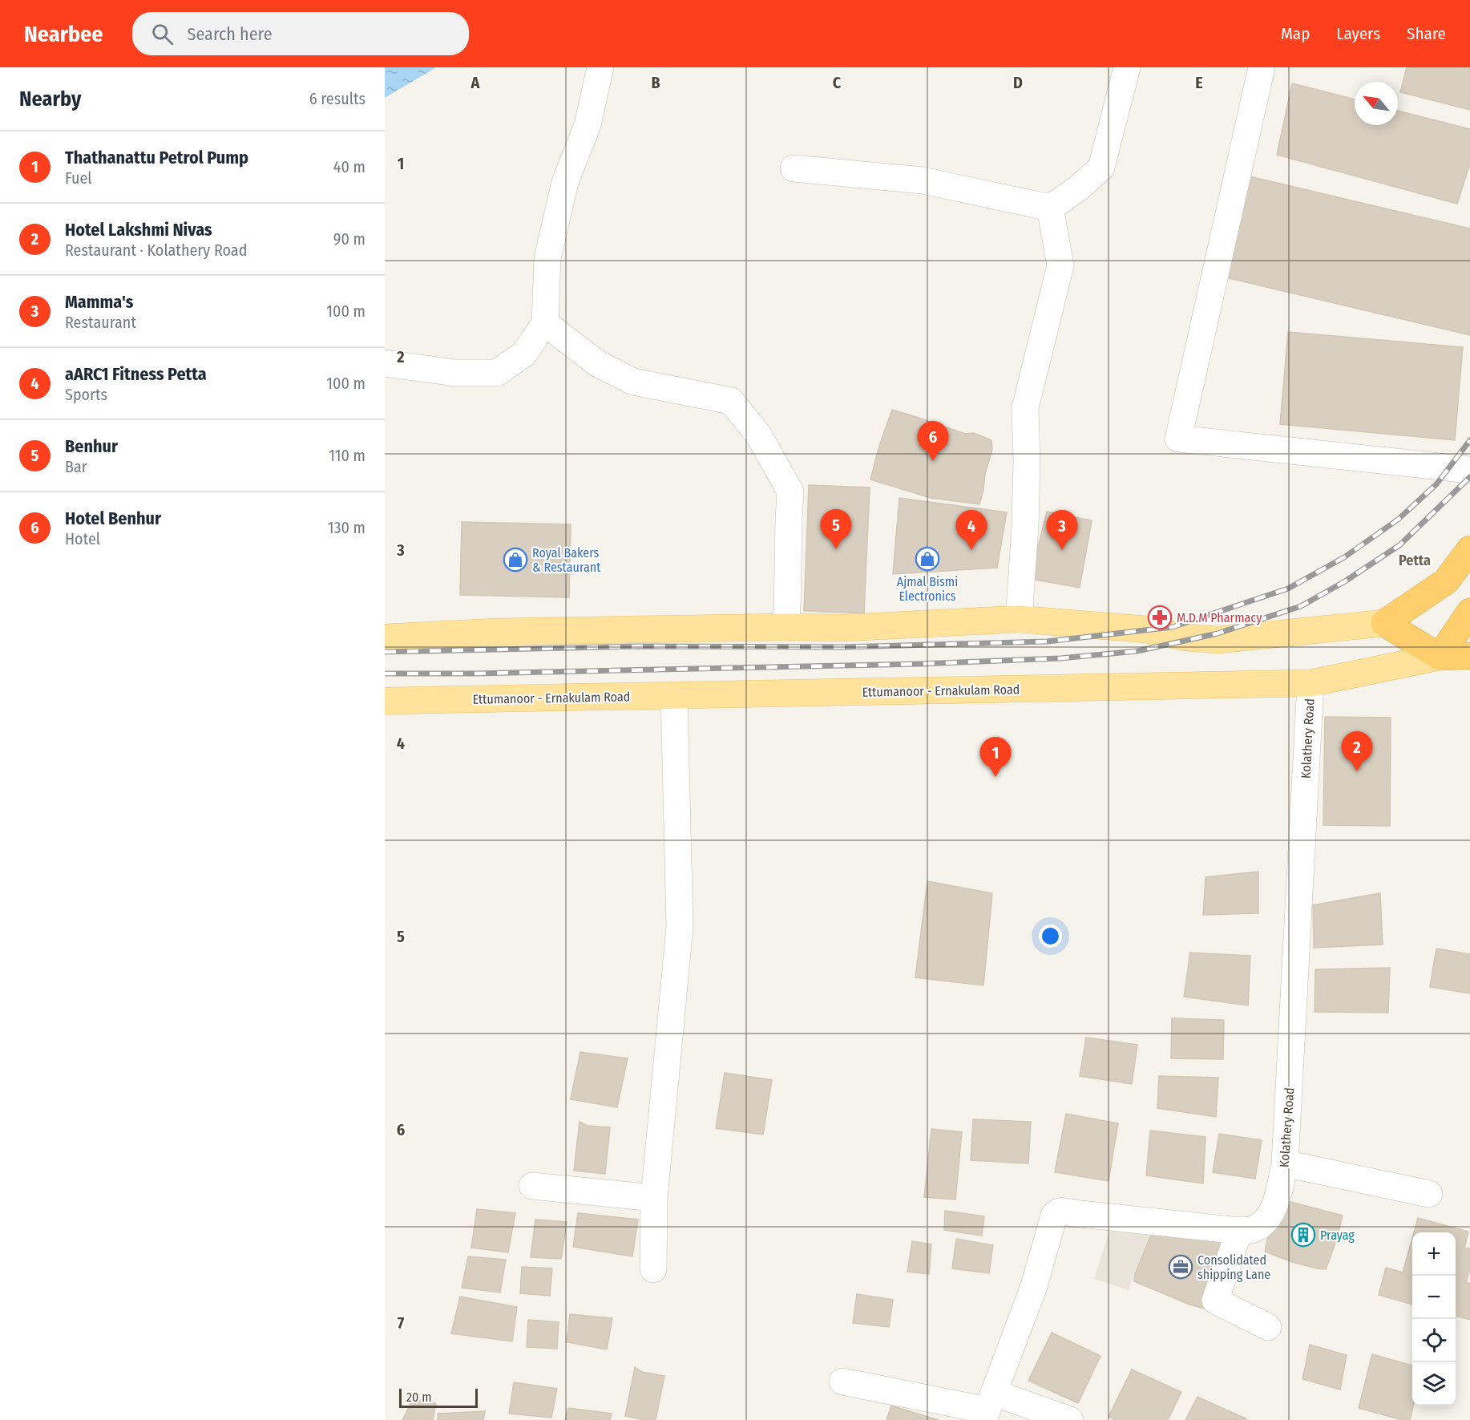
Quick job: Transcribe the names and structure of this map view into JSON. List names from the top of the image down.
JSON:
{
  "streets": {
    "main road": ["Ettumanoor - Ernakulam Road"],
    "street": ["Kolathery Road"]
  },
  "crossings": [
    ["Ettumanoor - Ernakulam Road", "Kolathery Road"]
  ],
  "districts": ["Petta"],
  "places": {
    "shop": ["Ajmal Bismi Electronics", "Royal Bakers & Restaurant"],
    "pharmacy": ["M.D.M Pharmacy"],
    "building": ["Prayag"],
    "office": ["Consolidated shipping Lane"]
  },
  "scale_bar": "20 m",
  "north": "top left",
  "page": {
    "header": "Nearbee",
    "search": "Search here",
    "nav": ["Map", "Layers", "Share"],
    "heading": ["Nearby", "6 results"],
    "list": [
      {
        "mark": "1",
        "name": "Thathanattu Petrol Pump",
        "note": "Fuel",
        "value": "40 m"
      },
      {
        "mark": "2",
        "name": "Hotel Lakshmi Nivas",
        "note": "Restaurant · Kolathery Road",
        "value": "90 m"
      },
      {
        "mark": "3",
        "name": "Mamma's",
        "note": "Restaurant",
        "value": "100 m"
      },
      {
        "mark": "4",
        "name": "aARC1 Fitness Petta",
        "note": "Sports",
        "value": "100 m"
      },
      {
        "mark": "5",
        "name": "Benhur",
        "note": "Bar",
        "value": "110 m"
      },
      {
        "mark": "6",
        "name": "Hotel Benhur",
        "note": "Hotel",
        "value": "130 m"
      }
    ],
    "pins": [
      "6",
      "5",
      "3",
      "4",
      "2",
      "1"
    ],
    "map_buttons": ["+", "−"],
    "scale": "20 m"
  },
  "grid": {
    "columns": [
      "A",
      "B",
      "C",
      "D",
      "E"
    ],
    "rows": [
      "1",
      "2",
      "3",
      "4",
      "5",
      "6",
      "7"
    ]
  }
}
